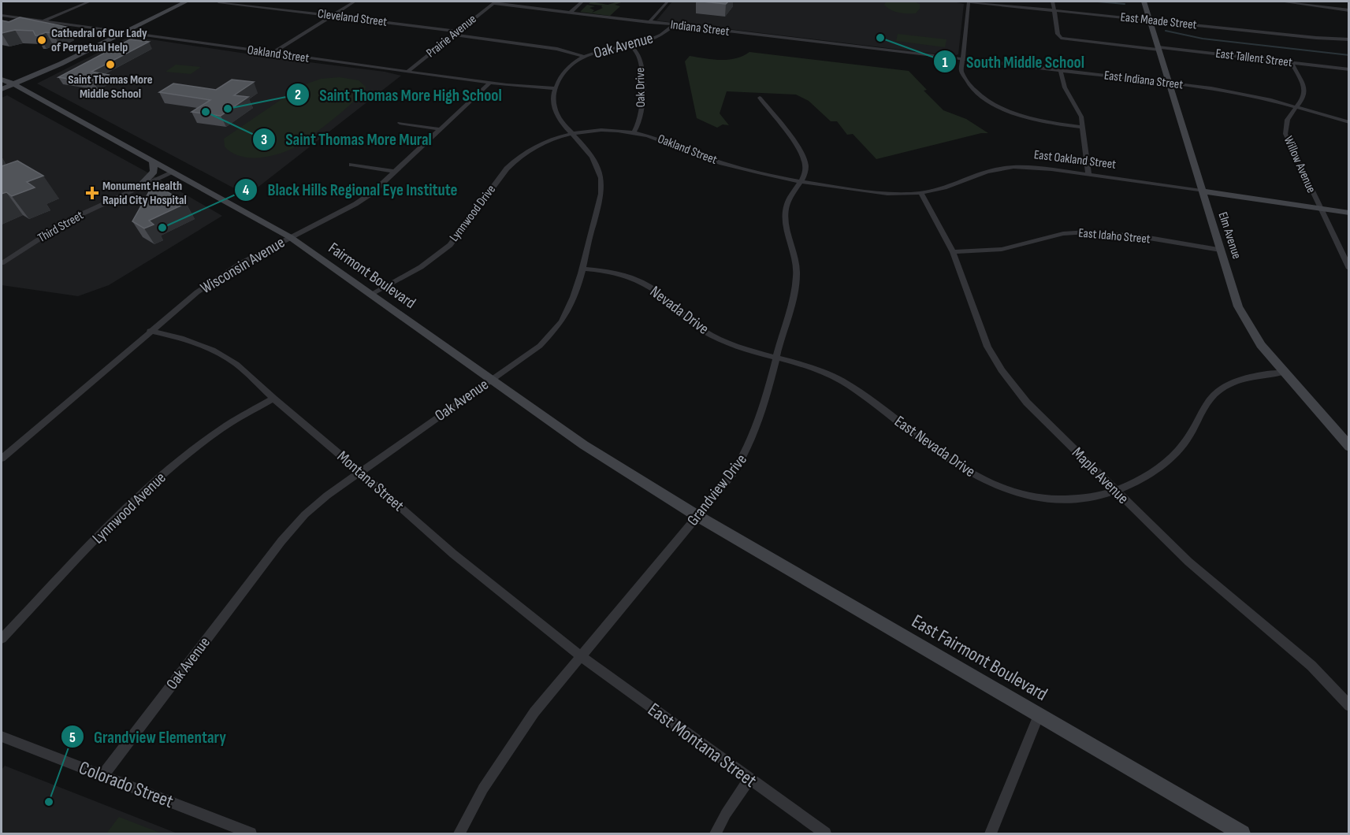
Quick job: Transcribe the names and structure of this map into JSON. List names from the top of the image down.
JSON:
{
  "streets": {
    "street": [
      "Cleveland Street",
      "East Meade Street",
      "Indiana Street",
      "Prairie Avenue",
      "Oak Avenue",
      "Oakland Street",
      "East Tallent Street",
      "East Indiana Street",
      "Oak Drive",
      "East Oakland Street",
      "Willow Avenue",
      "Lynnwood Drive",
      "Third Street",
      "Elm Avenue",
      "East Idaho Street",
      "Wisconsin Avenue",
      "Fairmont Boulevard",
      "Nevada Drive",
      "East Nevada Drive",
      "Maple Avenue",
      "Montana Street",
      "Grandview Drive",
      "Lynnwood Avenue",
      "East Fairmont Boulevard",
      "East Montana Street",
      "Colorado Street"
    ]
  },
  "crossings": [
    ["Cleveland Street", "Prairie Avenue"],
    ["Cleveland Street", "Oak Avenue"],
    ["Cleveland Street", "Oakland Street"],
    ["Cleveland Street", "Oak Drive"],
    ["Cleveland Street", "Lynnwood Drive"],
    ["East Meade Street", "East Tallent Street"],
    ["East Meade Street", "Elm Avenue"],
    ["Indiana Street", "Prairie Avenue"],
    ["Indiana Street", "Oak Avenue"],
    ["Indiana Street", "East Indiana Street"],
    ["Prairie Avenue", "Oakland Street"],
    ["Oak Avenue", "Oakland Street"],
    ["Oak Avenue", "Oak Drive"],
    ["Oak Avenue", "Lynnwood Drive"],
    ["Oak Avenue", "Fairmont Boulevard"],
    ["Oak Avenue", "Nevada Drive"],
    ["Oak Avenue", "Montana Street"],
    ["Oak Avenue", "Colorado Street"],
    ["Oakland Street", "Oak Drive"],
    ["Oakland Street", "East Oakland Street"],
    ["Oakland Street", "Lynnwood Drive"],
    ["Oakland Street", "Wisconsin Avenue"],
    ["Oakland Street", "Grandview Drive"],
    ["East Tallent Street", "Willow Avenue"],
    ["East Tallent Street", "Elm Avenue"],
    ["East Indiana Street", "Willow Avenue"],
    ["East Indiana Street", "Elm Avenue"],
    ["Oak Drive", "Lynnwood Drive"],
    ["East Oakland Street", "Willow Avenue"],
    ["East Oakland Street", "Elm Avenue"],
    ["East Oakland Street", "Maple Avenue"],
    ["East Oakland Street", "Grandview Drive"],
    ["Lynnwood Drive", "Fairmont Boulevard"],
    ["Third Street", "Fairmont Boulevard"],
    ["Elm Avenue", "East Idaho Street"],
    ["Elm Avenue", "East Nevada Drive"],
    ["East Idaho Street", "Maple Avenue"],
    ["Wisconsin Avenue", "Fairmont Boulevard"],
    ["Wisconsin Avenue", "Montana Street"],
    ["Fairmont Boulevard", "Grandview Drive"],
    ["Fairmont Boulevard", "East Fairmont Boulevard"],
    ["Nevada Drive", "East Nevada Drive"],
    ["Nevada Drive", "Grandview Drive"],
    ["East Nevada Drive", "Maple Avenue"],
    ["East Nevada Drive", "Grandview Drive"],
    ["Montana Street", "Grandview Drive"],
    ["Montana Street", "Lynnwood Avenue"],
    ["Montana Street", "East Montana Street"],
    ["Grandview Drive", "East Fairmont Boulevard"],
    ["Grandview Drive", "East Montana Street"]
  ],
  "places": {
    "other": [
      "South Middle School",
      "Cathedral of Our Lady of Perpetual Help",
      "Saint Thomas More Middle School",
      "Saint Thomas More High School",
      "Saint Thomas More Mural",
      "Black Hills Regional Eye Institute",
      "Grandview Elementary"
    ],
    "health": ["Monument Health Rapid City Hospital"]
  }
}
